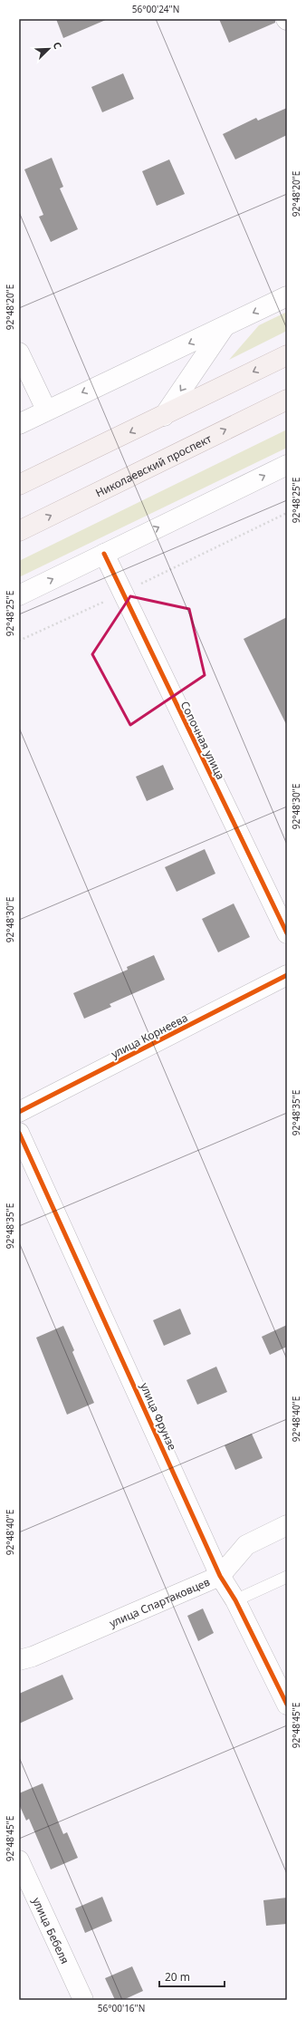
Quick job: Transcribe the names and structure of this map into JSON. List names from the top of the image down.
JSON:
{
  "streets": {
    "main road": ["Николаевский проспект"],
    "street": [
      "Сопочная улица",
      "улица Корнеева",
      "улица Фрунзе",
      "улица Спартаковцев",
      "улица Бебеля"
    ]
  },
  "crossings": [
    ["улица Фрунзе", "улица Спартаковцев"]
  ],
  "scale_bar": "20 m",
  "north": "top right",
  "coordinates": [
    "56°00'24\"N",
    "92°48'20\"E",
    "92°48'25\"E",
    "92°48'30\"E",
    "92°48'35\"E",
    "92°48'40\"E",
    "92°48'45\"E",
    "56°00'16\"N"
  ]
}
